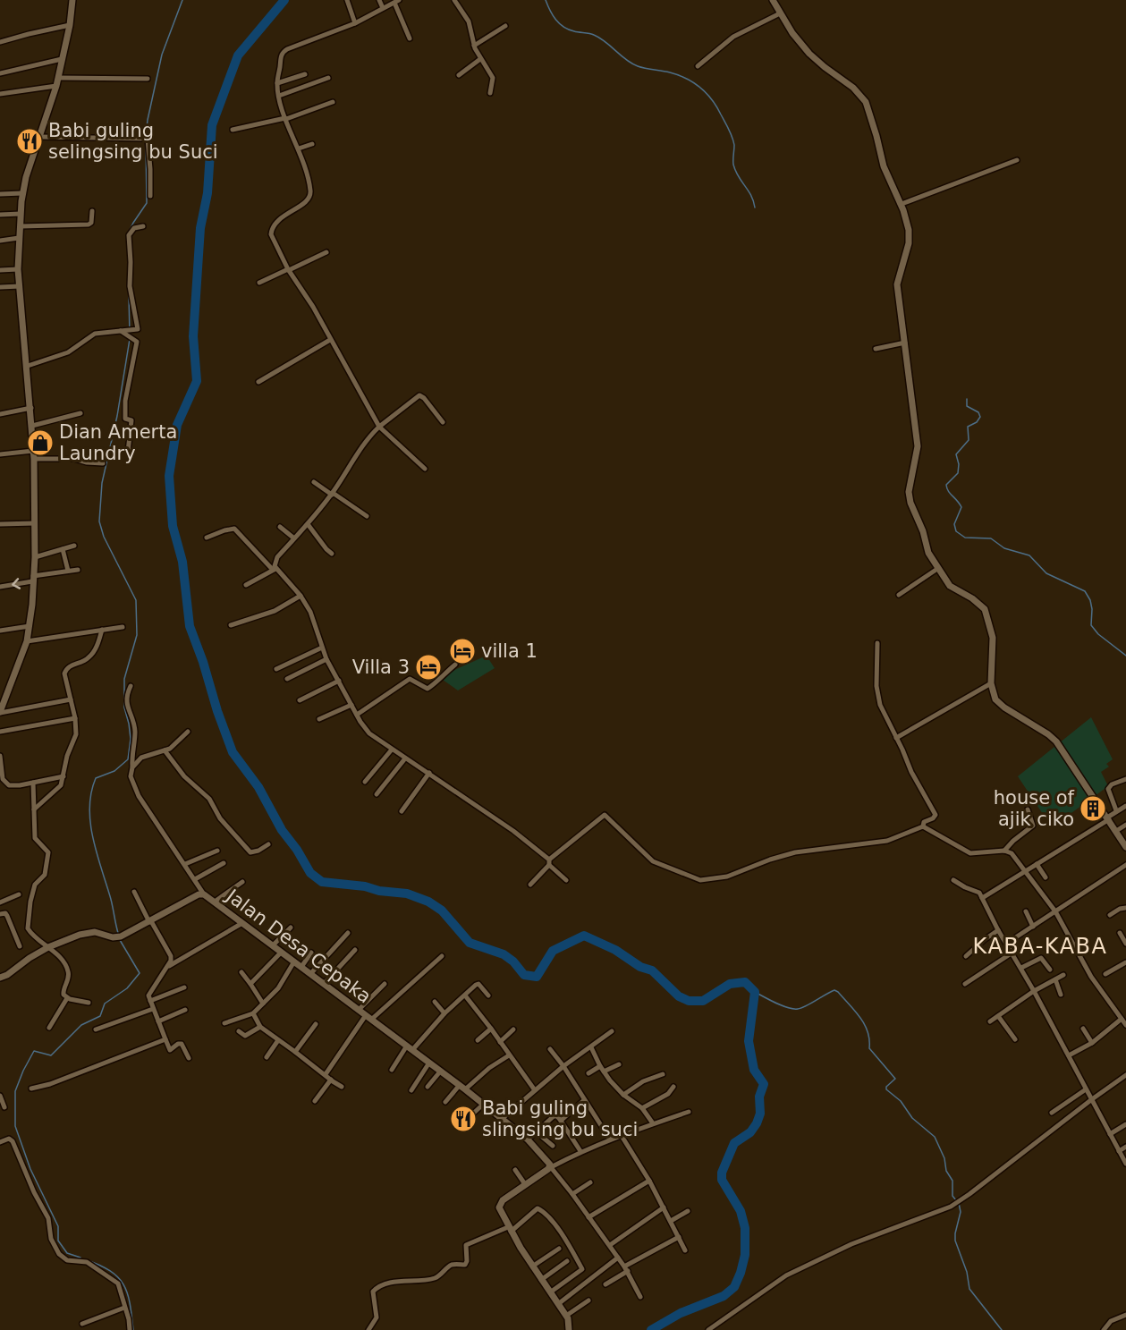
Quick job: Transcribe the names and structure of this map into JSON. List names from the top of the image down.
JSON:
{
  "streets": {
    "street": ["Jalan Desa Cepaka"]
  },
  "districts": ["KABA-KABA"],
  "places": {
    "restaurant": ["Babi guling selingsing bu Suci", "Babi guling slingsing bu suci"],
    "shop": ["Dian Amerta Laundry"],
    "hotel": ["villa 1", "Villa 3"],
    "building": ["house of ajik ciko"]
  }
}
